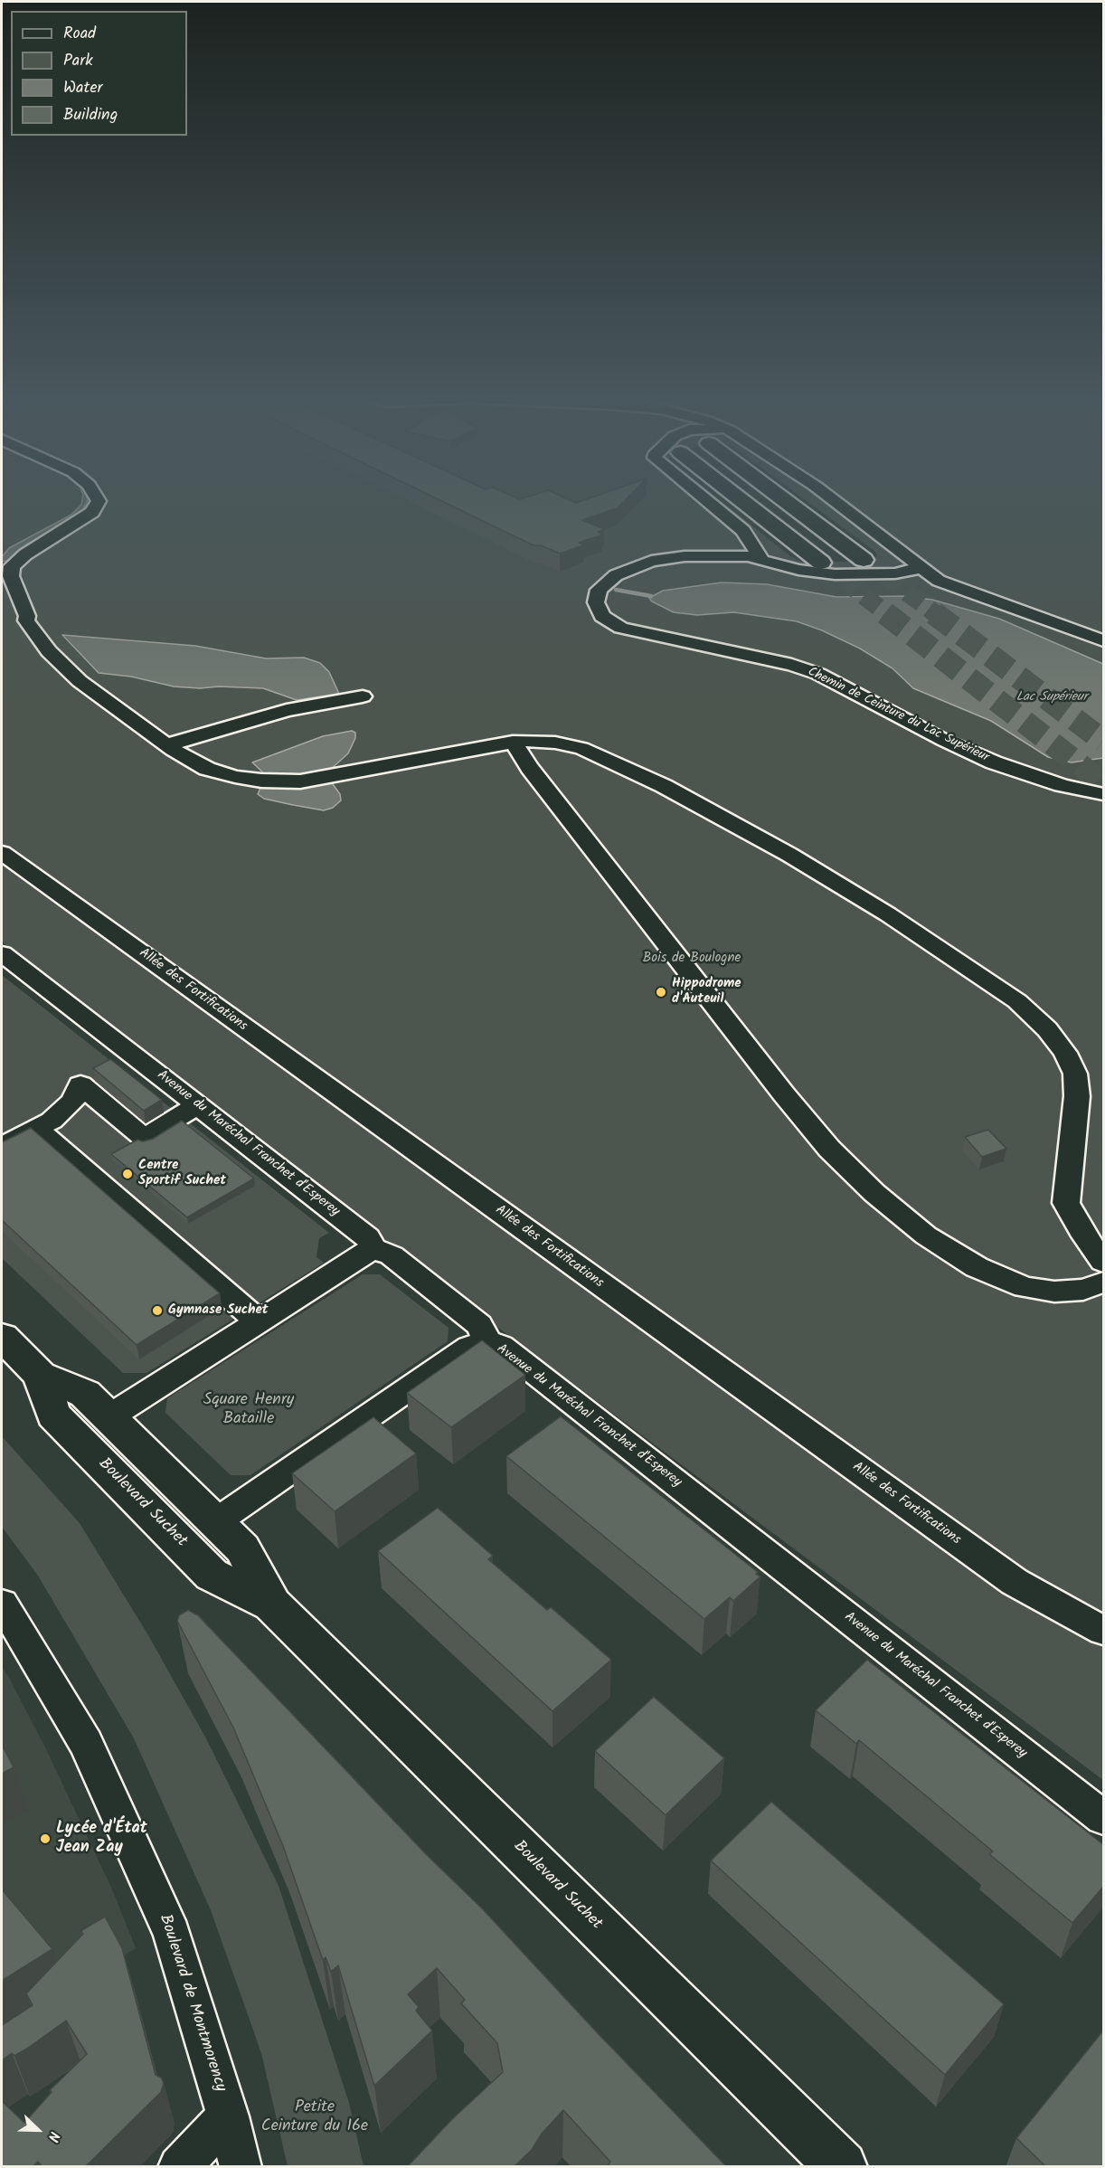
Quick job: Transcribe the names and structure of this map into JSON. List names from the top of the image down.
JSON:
{
  "streets": {
    "main road": ["Boulevard Suchet"],
    "street": [
      "Chemin de Ceinture du Lac Supérieur",
      "Allée des Fortifications",
      "Avenue du Maréchal Franchet d'Esperey",
      "Boulevard de Montmorency"
    ]
  },
  "water": ["Lac Supérieur"],
  "parks": ["Bois de Boulogne", "Square Henry Bataille", "Petite Ceinture du 16e"],
  "places": [
    "Hippodrome d'Auteuil",
    "Centre Sportif Suchet",
    "Gymnase Suchet",
    "Lycée d'État Jean Zay"
  ],
  "legend": [
    "Road",
    "Park",
    "Water",
    "Building"
  ],
  "north": "bottom right"
}
